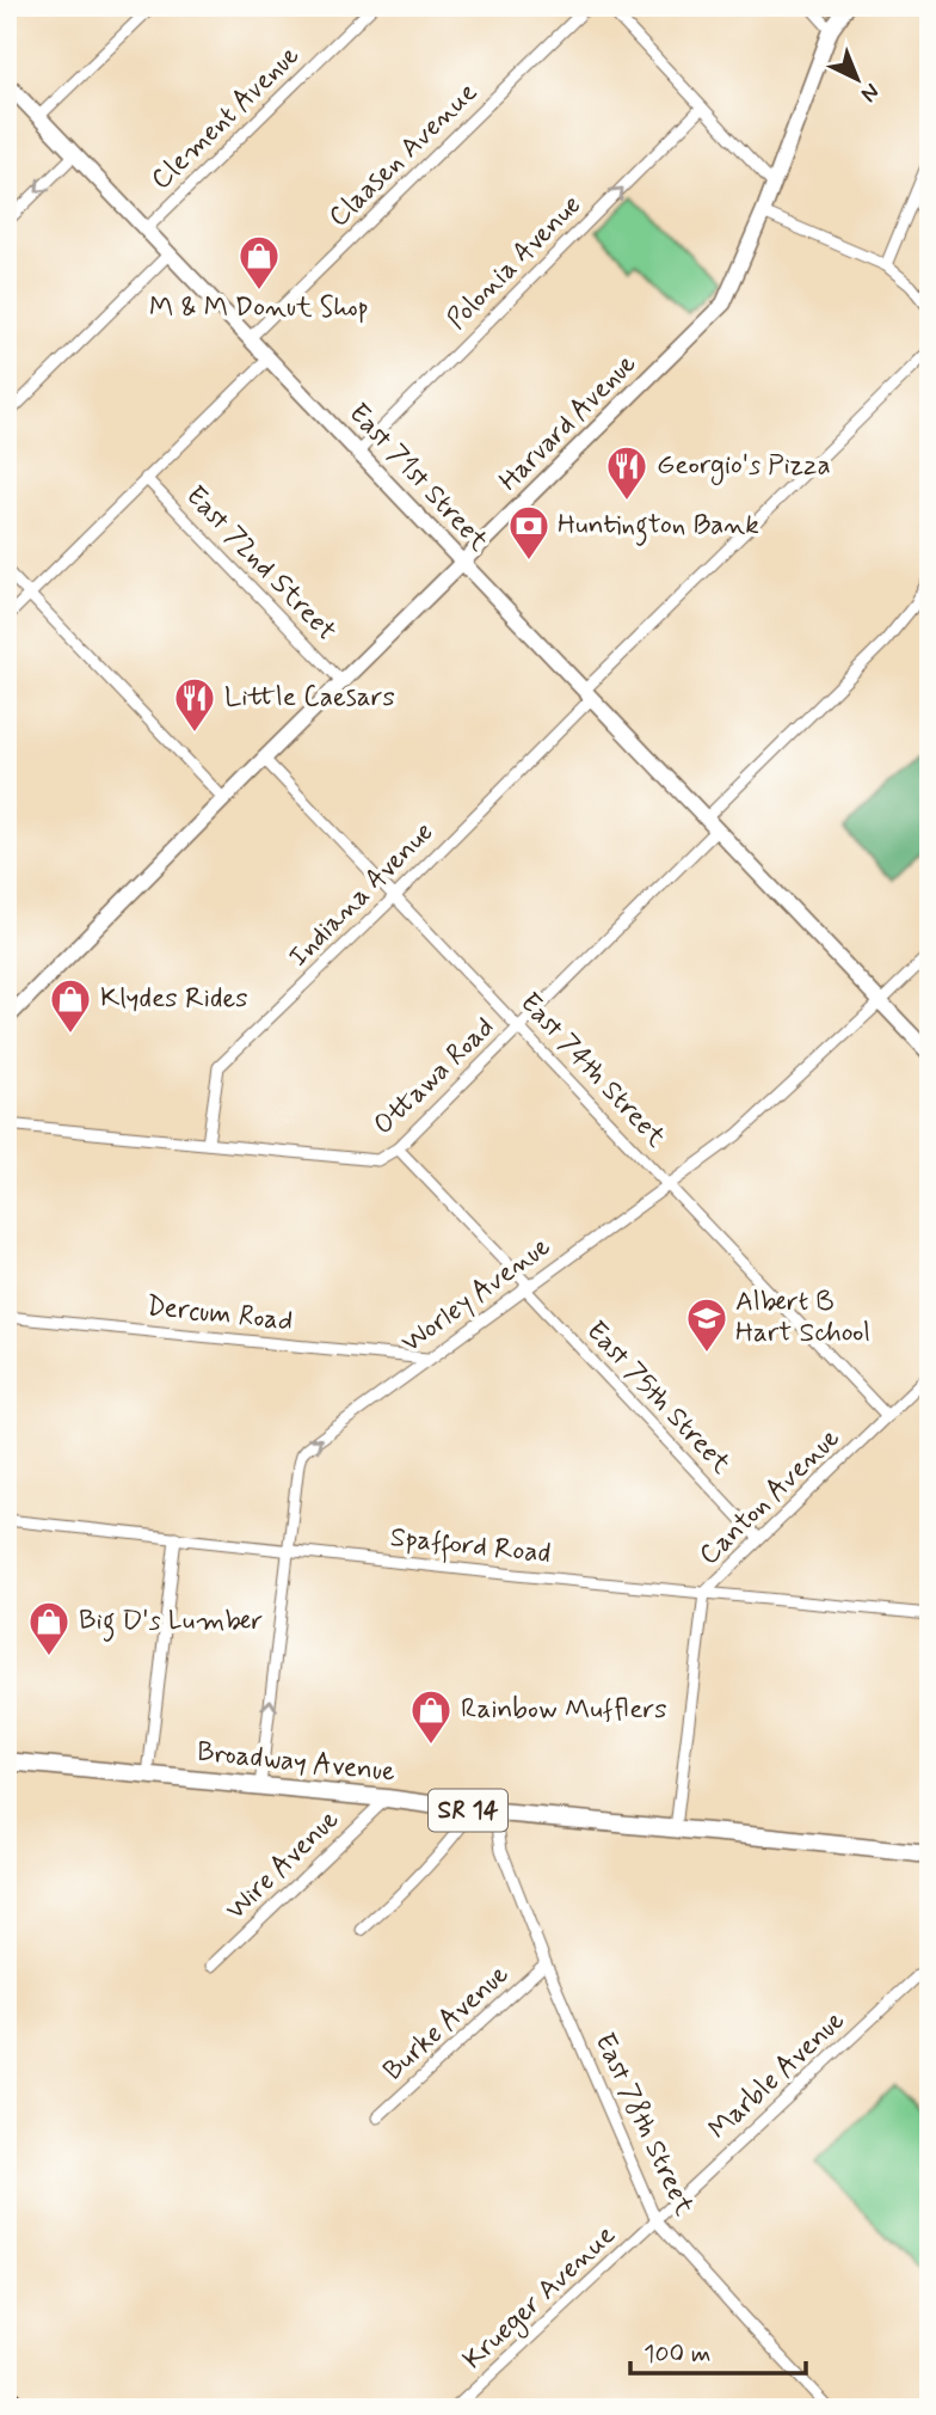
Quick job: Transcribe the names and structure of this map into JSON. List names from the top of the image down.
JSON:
{
  "streets": {
    "main road": [
      "Harvard Avenue",
      "East 71st Street",
      "Broadway Avenue",
      "SR 14"
    ],
    "street": [
      "Clement Avenue",
      "Claasen Avenue",
      "Polonia Avenue",
      "East 72nd Street",
      "Indiana Avenue",
      "East 74th Street",
      "Ottawa Road",
      "Worley Avenue",
      "Dercum Road",
      "East 75th Street",
      "Canton Avenue",
      "Spafford Road",
      "Wire Avenue",
      "Burke Avenue",
      "Marble Avenue",
      "East 78th Street",
      "Krueger Avenue"
    ]
  },
  "crossings": [
    ["Clement Avenue", "East 71st Street"],
    ["Claasen Avenue", "East 71st Street"],
    ["Polonia Avenue", "East 71st Street"],
    ["Harvard Avenue", "East 71st Street"],
    ["Harvard Avenue", "East 72nd Street"],
    ["Harvard Avenue", "East 74th Street"],
    ["East 71st Street", "Indiana Avenue"],
    ["East 71st Street", "Ottawa Road"],
    ["East 71st Street", "Worley Avenue"],
    ["Indiana Avenue", "East 74th Street"],
    ["Indiana Avenue", "Ottawa Road"],
    ["East 74th Street", "Ottawa Road"],
    ["East 74th Street", "Worley Avenue"],
    ["East 74th Street", "Canton Avenue"],
    ["Ottawa Road", "East 75th Street"],
    ["Worley Avenue", "Dercum Road"],
    ["Worley Avenue", "East 75th Street"],
    ["Worley Avenue", "Spafford Road"],
    ["Worley Avenue", "Broadway Avenue"],
    ["East 75th Street", "Canton Avenue"],
    ["Canton Avenue", "Spafford Road"],
    ["Canton Avenue", "Broadway Avenue"],
    ["Broadway Avenue", "Wire Avenue"],
    ["Broadway Avenue", "East 78th Street"],
    ["Burke Avenue", "East 78th Street"],
    ["Marble Avenue", "East 78th Street"],
    ["Marble Avenue", "Krueger Avenue"],
    ["East 78th Street", "Krueger Avenue"]
  ],
  "one_way": ["Polonia Avenue", "Worley Avenue"],
  "places": {
    "shop": [
      "M & M Donut Shop",
      "Klydes Rides",
      "Big D's Lumber",
      "Rainbow Mufflers"
    ],
    "restaurant": ["Georgio's Pizza", "Little Caesars"],
    "bank": ["Huntington Bank"],
    "school or university": ["Albert B Hart School"]
  },
  "scale_bar": "100 m",
  "north": "bottom right"
}
